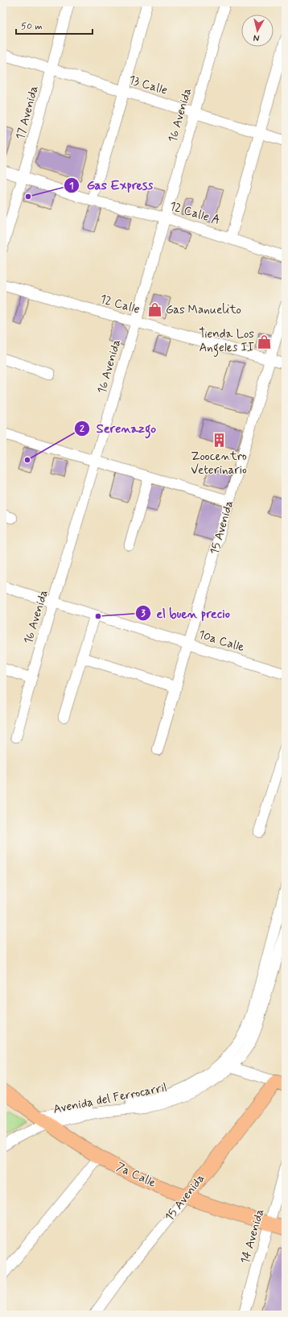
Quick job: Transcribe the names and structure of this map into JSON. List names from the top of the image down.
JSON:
{
  "streets": {
    "main road": ["15 Avenida", "7a Calle"],
    "street": [
      "13 Calle",
      "17 Avenida",
      "16 Avenida",
      "12 Calle A",
      "12 Calle",
      "10a Calle",
      "Avenida del Ferrocarril",
      "14 Avenida"
    ]
  },
  "crossings": [
    ["13 Calle", "17 Avenida"],
    ["13 Calle", "16 Avenida"],
    ["17 Avenida", "12 Calle A"],
    ["16 Avenida", "12 Calle A"],
    ["16 Avenida", "12 Calle"],
    ["16 Avenida", "10a Calle"],
    ["12 Calle", "15 Avenida"],
    ["15 Avenida", "10a Calle"],
    ["15 Avenida", "7a Calle"],
    ["Avenida del Ferrocarril", "7a Calle"],
    ["7a Calle", "14 Avenida"]
  ],
  "places": {
    "other": ["Gas Express", "Serenazgo", "el buen precio"],
    "shop": ["Gas Manuelito", "Tienda Los Angeles II"],
    "building": ["Zoocentro Veterinario"]
  },
  "scale_bar": "50 m",
  "north": "bottom"
}
